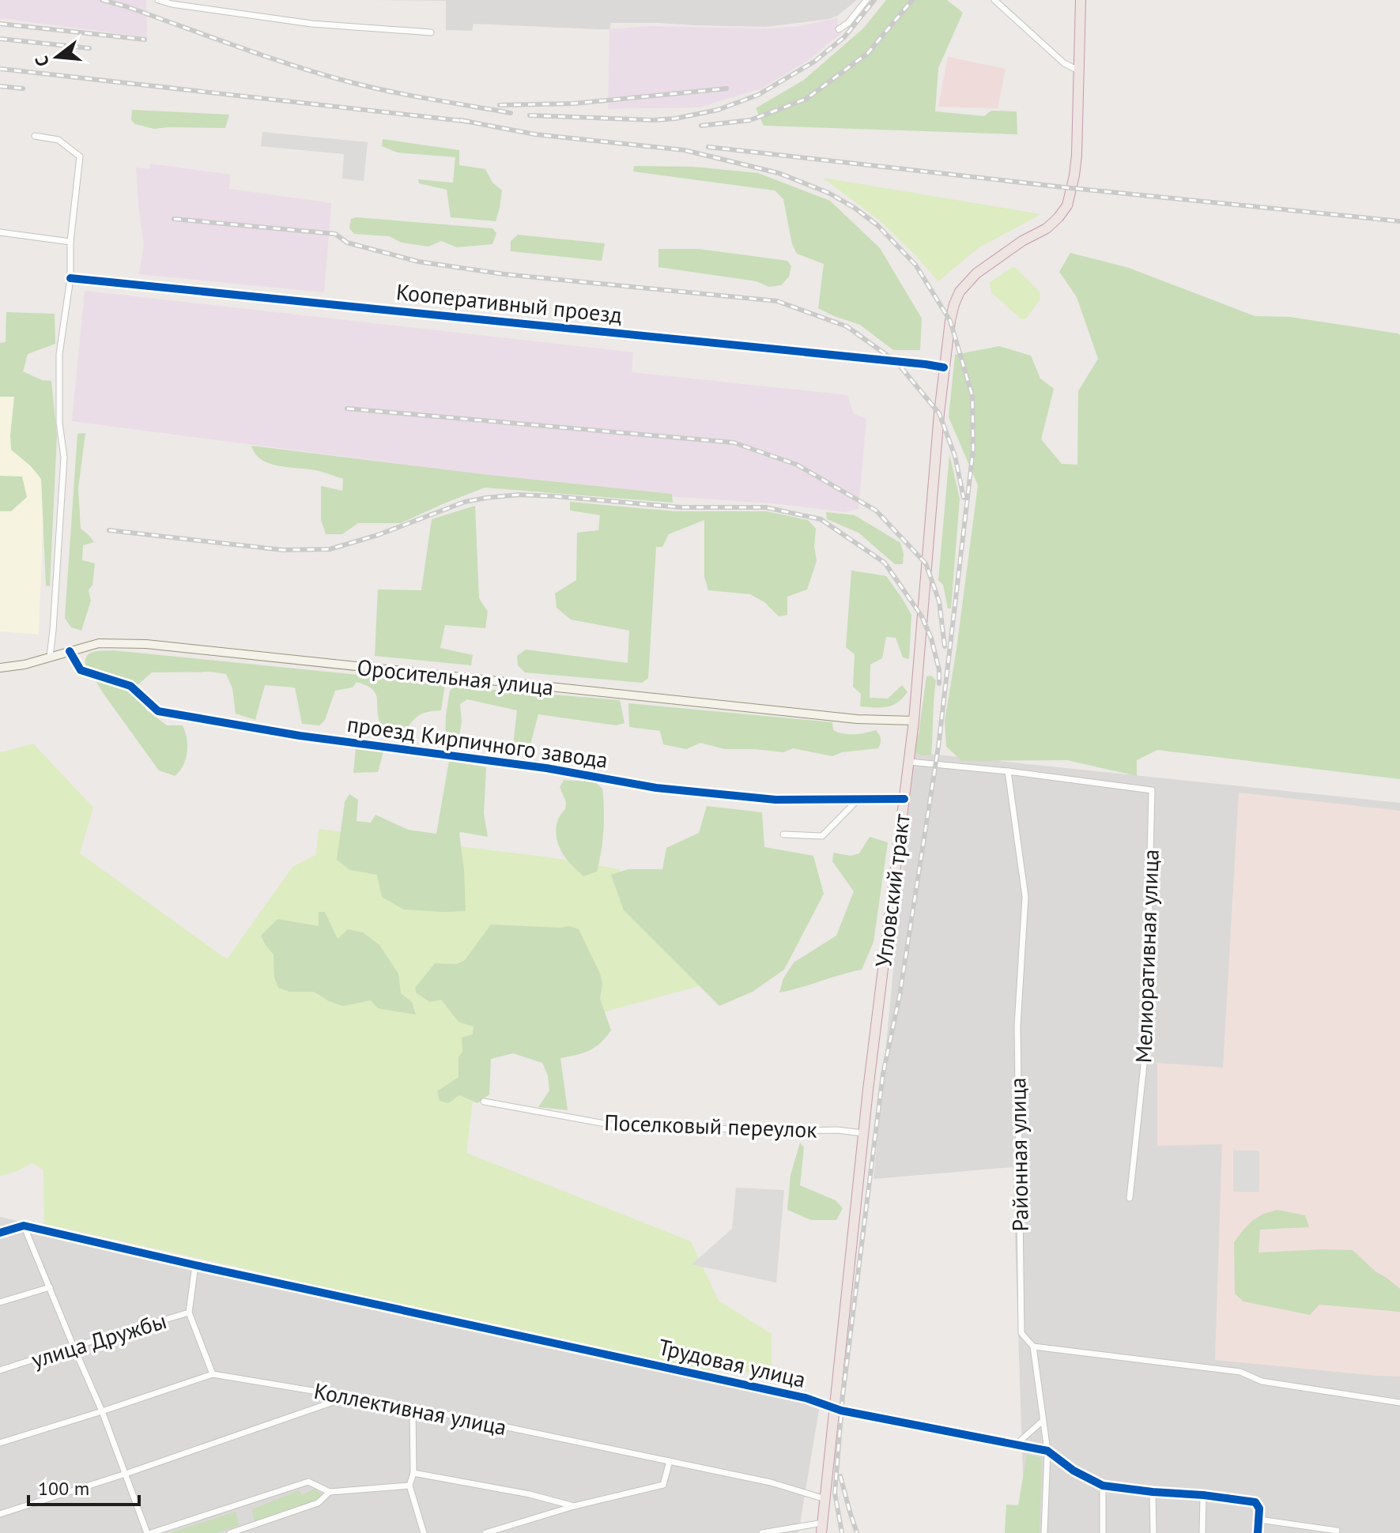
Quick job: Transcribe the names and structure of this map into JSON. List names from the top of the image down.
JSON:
{
  "streets": {
    "highway": ["Угловский тракт"],
    "main road": ["Оросительная улица"],
    "street": [
      "Кооперативный проезд",
      "проезд Кирпичного завода",
      "Мелиоративная улица",
      "Поселковый переулок",
      "Районная улица",
      "улица Дружбы",
      "Трудовая улица",
      "Коллективная улица"
    ]
  },
  "crossings": [
    ["Кооперативный проезд", "Угловский тракт"],
    ["Оросительная улица", "проезд Кирпичного завода"],
    ["Оросительная улица", "Угловский тракт"],
    ["проезд Кирпичного завода", "Угловский тракт"],
    ["Угловский тракт", "Поселковый переулок"],
    ["Угловский тракт", "Трудовая улица"],
    ["Угловский тракт", "Коллективная улица"],
    ["Мелиоративная улица", "Районная улица"],
    ["Районная улица", "Трудовая улица"],
    ["улица Дружбы", "Трудовая улица"]
  ],
  "scale_bar": "100 m",
  "north": "left"
}
